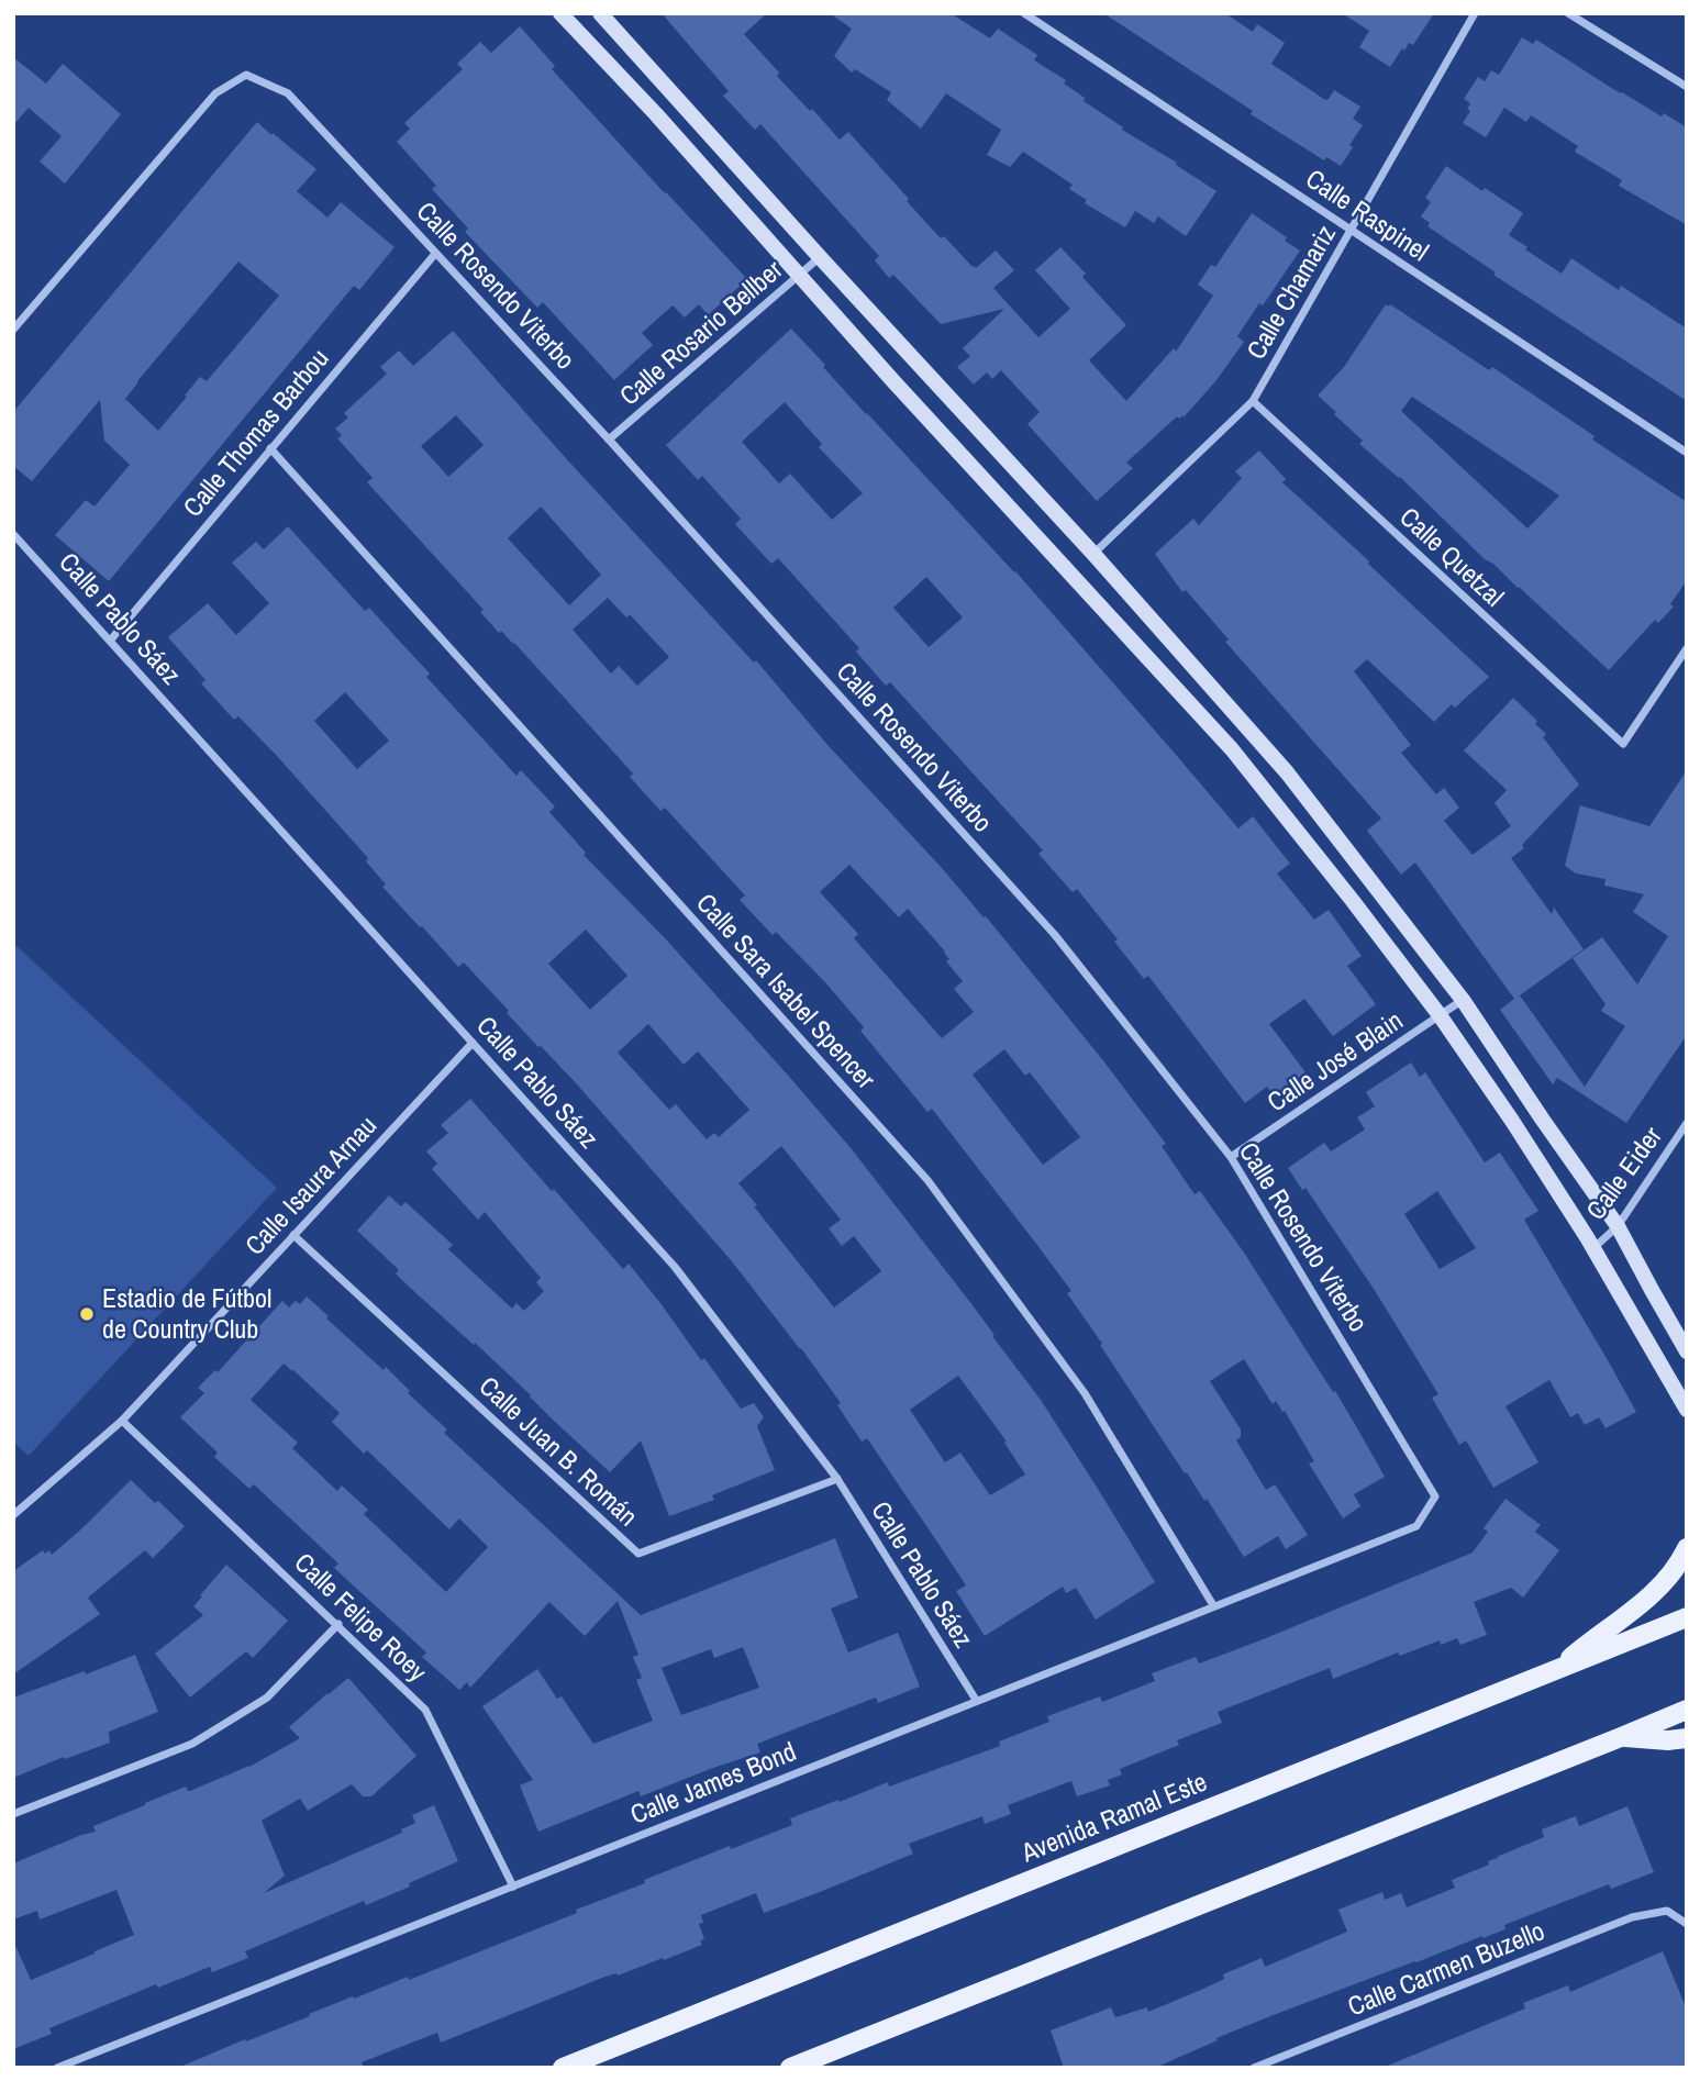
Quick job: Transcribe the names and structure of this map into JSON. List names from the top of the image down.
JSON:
{
  "streets": {
    "main road": ["Avenida Ramal Este"],
    "street": [
      "Calle Raspinel",
      "Calle Rosendo Viterbo",
      "Calle Chamariz",
      "Calle Rosario Bellber",
      "Calle Thomas Barbou",
      "Calle Quetzal",
      "Calle Pablo Sáez",
      "Calle Sara Isabel Spencer",
      "Calle José Blain",
      "Calle Eider",
      "Calle Isaura Arnau",
      "Calle Juan B. Román",
      "Calle Felipe Roey",
      "Calle James Bond",
      "Calle Carmen Buzello"
    ]
  },
  "crossings": [
    ["Calle Raspinel", "Calle Chamariz"],
    ["Calle Rosendo Viterbo", "Calle Rosario Bellber"],
    ["Calle Rosendo Viterbo", "Calle Thomas Barbou"],
    ["Calle Rosendo Viterbo", "Calle José Blain"],
    ["Calle Rosendo Viterbo", "Calle James Bond"],
    ["Calle Chamariz", "Calle Quetzal"],
    ["Calle Thomas Barbou", "Calle Pablo Sáez"],
    ["Calle Thomas Barbou", "Calle Sara Isabel Spencer"],
    ["Calle Pablo Sáez", "Calle Isaura Arnau"],
    ["Calle Pablo Sáez", "Calle Juan B. Román"],
    ["Calle Pablo Sáez", "Calle James Bond"],
    ["Calle Sara Isabel Spencer", "Calle James Bond"],
    ["Calle Isaura Arnau", "Calle Juan B. Román"],
    ["Calle Isaura Arnau", "Calle Felipe Roey"],
    ["Calle Felipe Roey", "Calle James Bond"]
  ],
  "places": ["Estadio de Fútbol de Country Club"]
}
